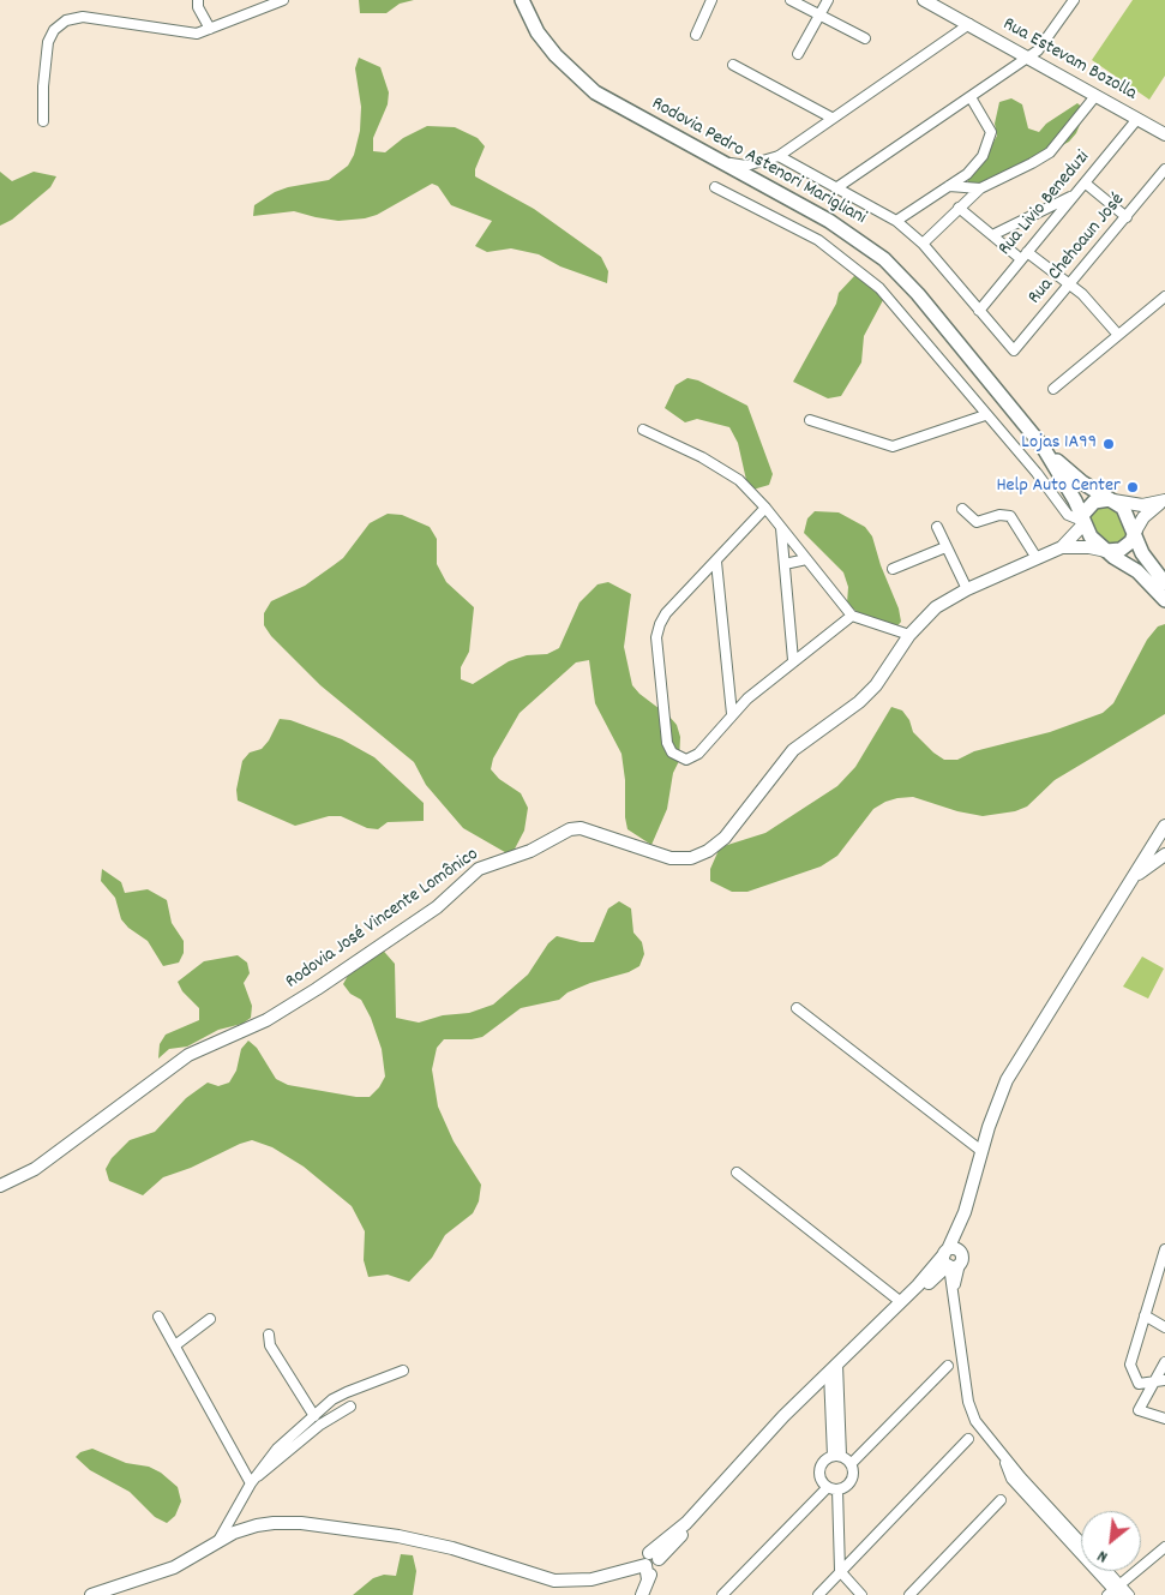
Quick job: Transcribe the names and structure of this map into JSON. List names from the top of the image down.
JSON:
{
  "streets": {
    "main road": ["Rodovia Pedro Astenori Marigliani"],
    "street": [
      "Rua Estevam Bozolla",
      "Rua Livio Beneduzi",
      "Rua Chehoaun José",
      "Rodovia José Vincente Lomônico"
    ]
  },
  "crossings": [
    ["Rua Estevam Bozolla", "Rua Livio Beneduzi"],
    ["Rodovia Pedro Astenori Marigliani", "Rodovia José Vincente Lomônico"],
    ["Rua Livio Beneduzi", "Rua Chehoaun José"]
  ],
  "places": ["Lojas 1A99", "Help Auto Center"],
  "north": "bottom left"
}
